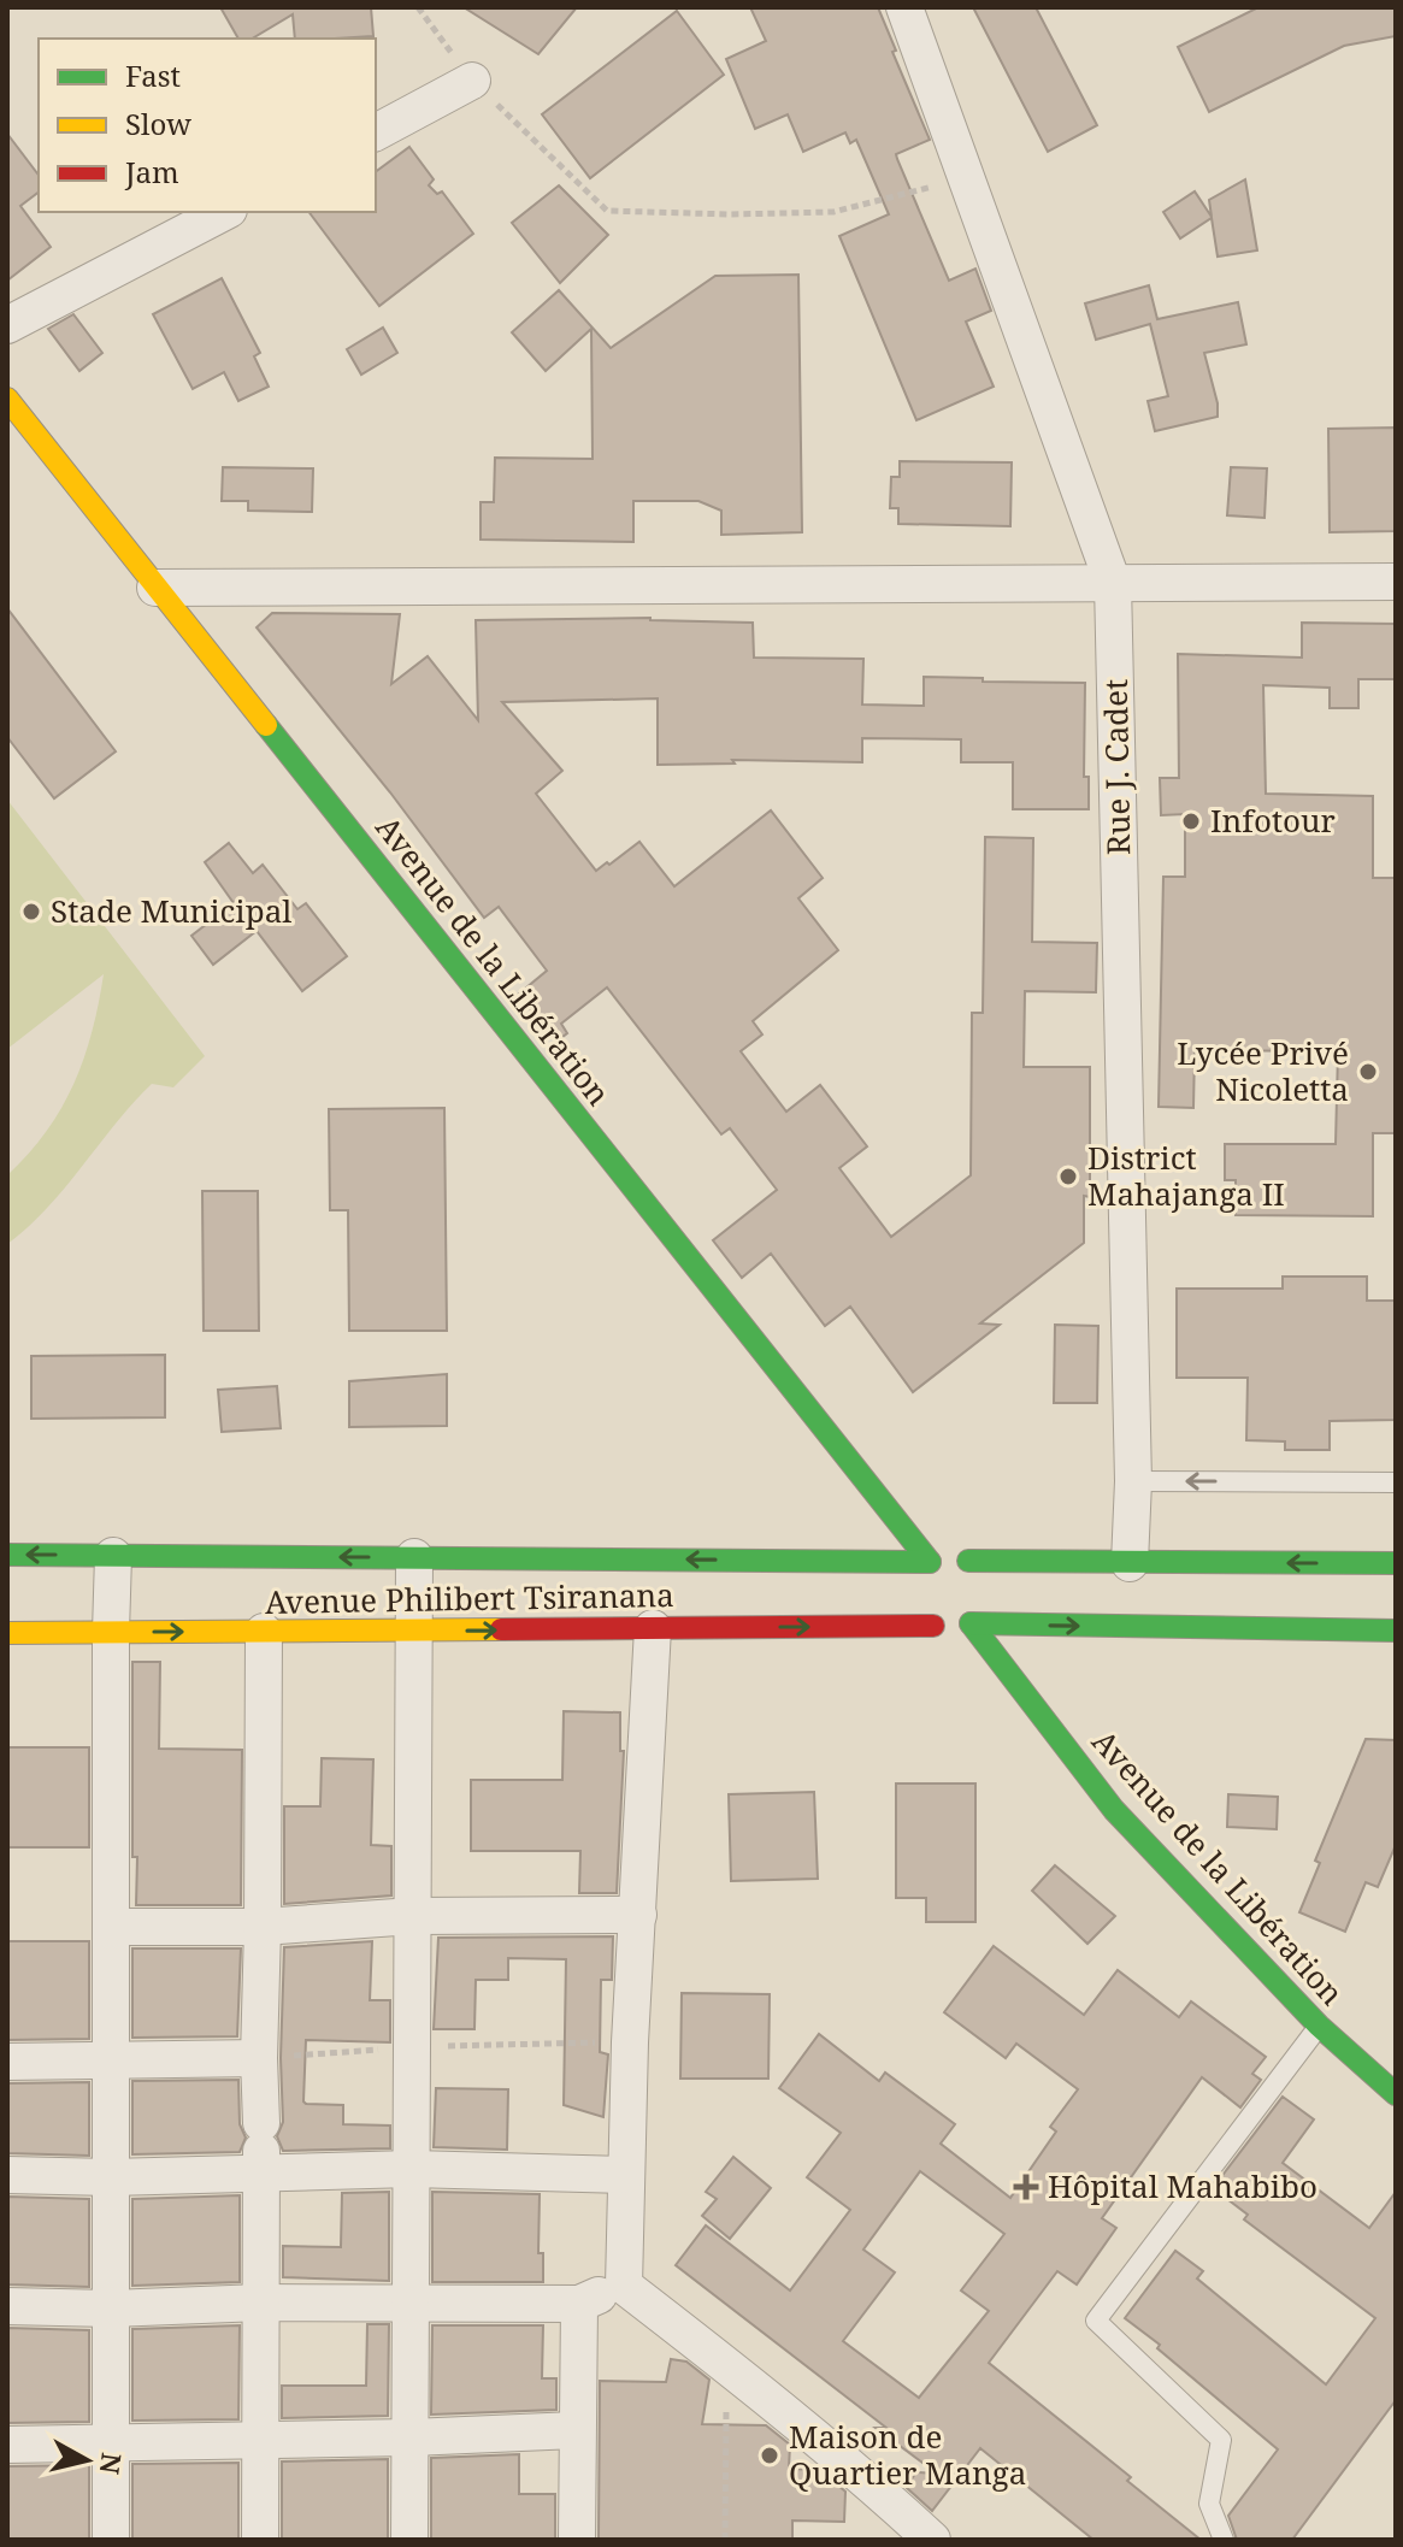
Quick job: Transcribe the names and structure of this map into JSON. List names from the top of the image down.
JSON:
{
  "streets": {
    "main road": ["Avenue de la Libération", "Avenue Philibert Tsiranana"],
    "street": ["Rue J. Cadet"]
  },
  "crossings": [
    ["Avenue de la Libération", "Avenue Philibert Tsiranana"]
  ],
  "places": {
    "other": [
      "Infotour",
      "Stade Municipal",
      "Lycée Privé Nicoletta",
      "District Mahajanga II",
      "Maison de Quartier Manga"
    ],
    "health": ["Hôpital Mahabibo"]
  },
  "legend": ["Fast", "Slow", "Jam"],
  "north": "right"
}
